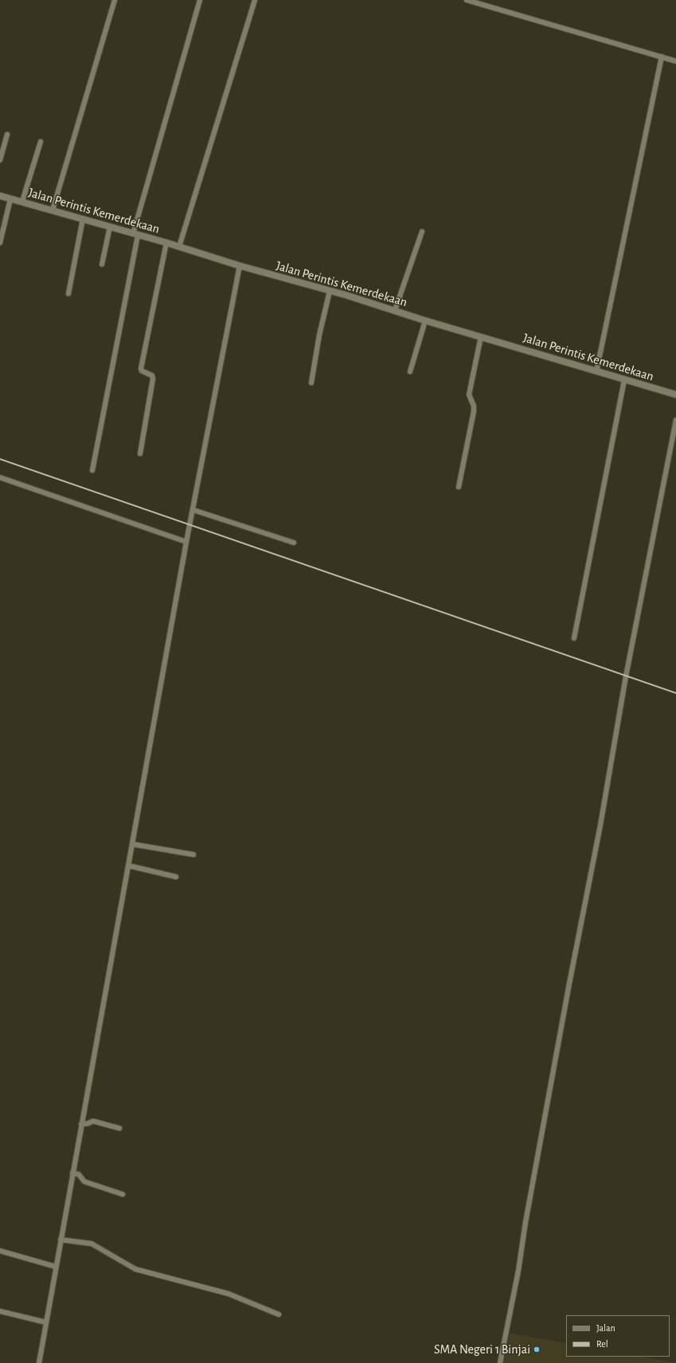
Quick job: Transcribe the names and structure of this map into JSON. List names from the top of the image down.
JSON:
{
  "streets": {
    "street": ["Jalan Perintis Kemerdekaan"]
  },
  "places": ["SMA Negeri 1 Binjai"],
  "legend": ["Jalan", "Rel"]
}
